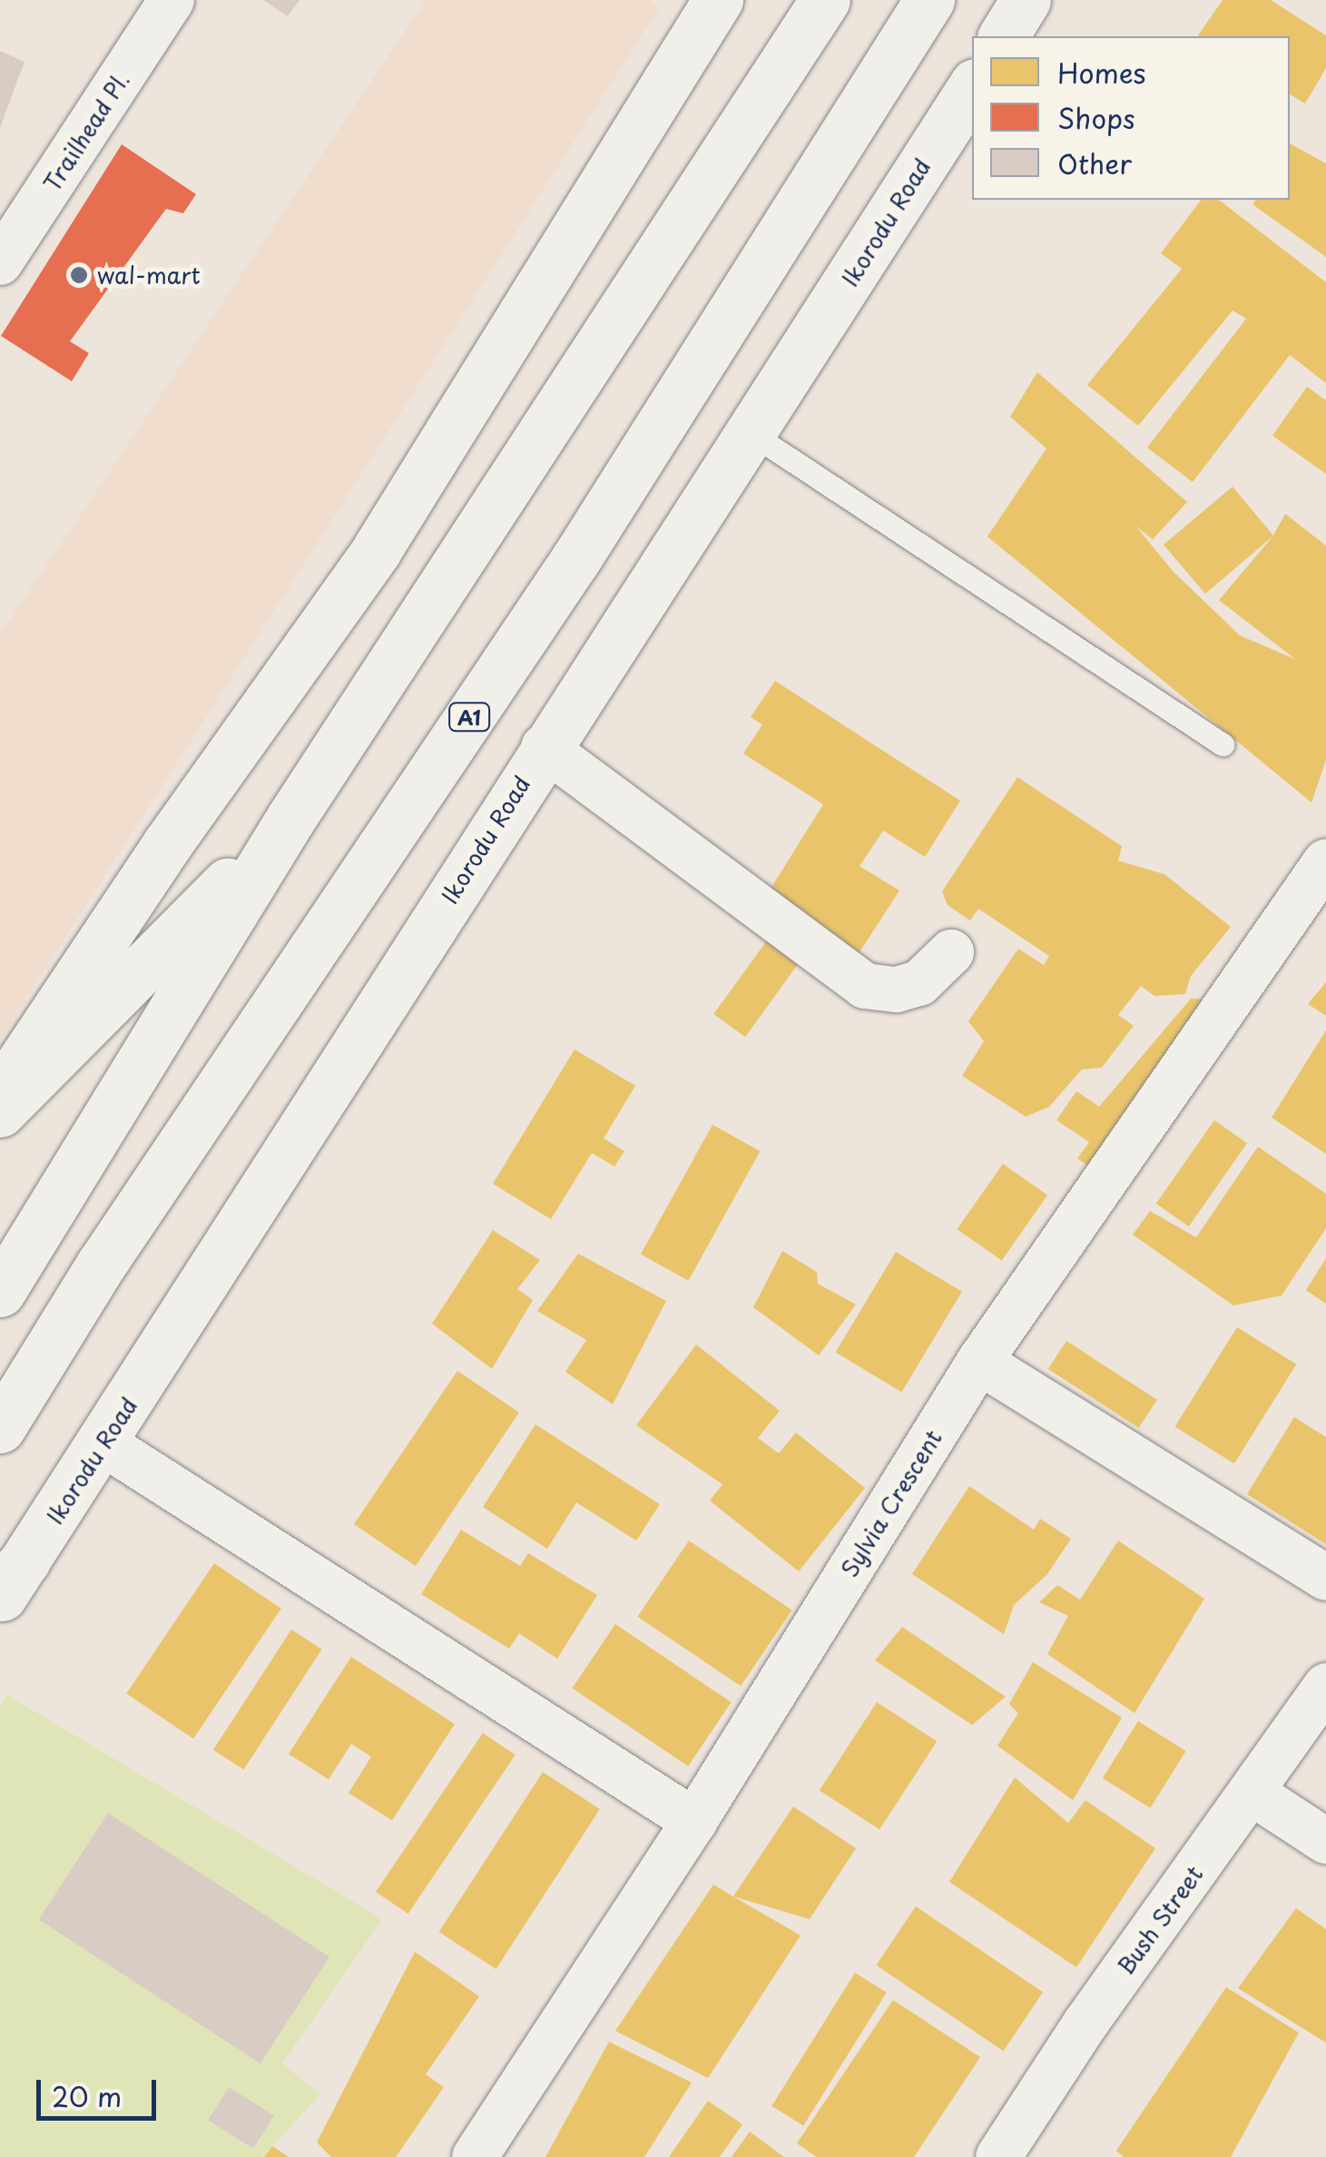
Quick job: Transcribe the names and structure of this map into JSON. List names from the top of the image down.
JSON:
{
  "streets": {
    "main road": ["Ikorodu Road", "A1"],
    "street": ["Trailhead Pl.", "Sylvia Crescent", "Bush Street"]
  },
  "places": ["wal-mart"],
  "legend": ["Homes", "Shops", "Other"],
  "scale_bar": "20 m"
}
